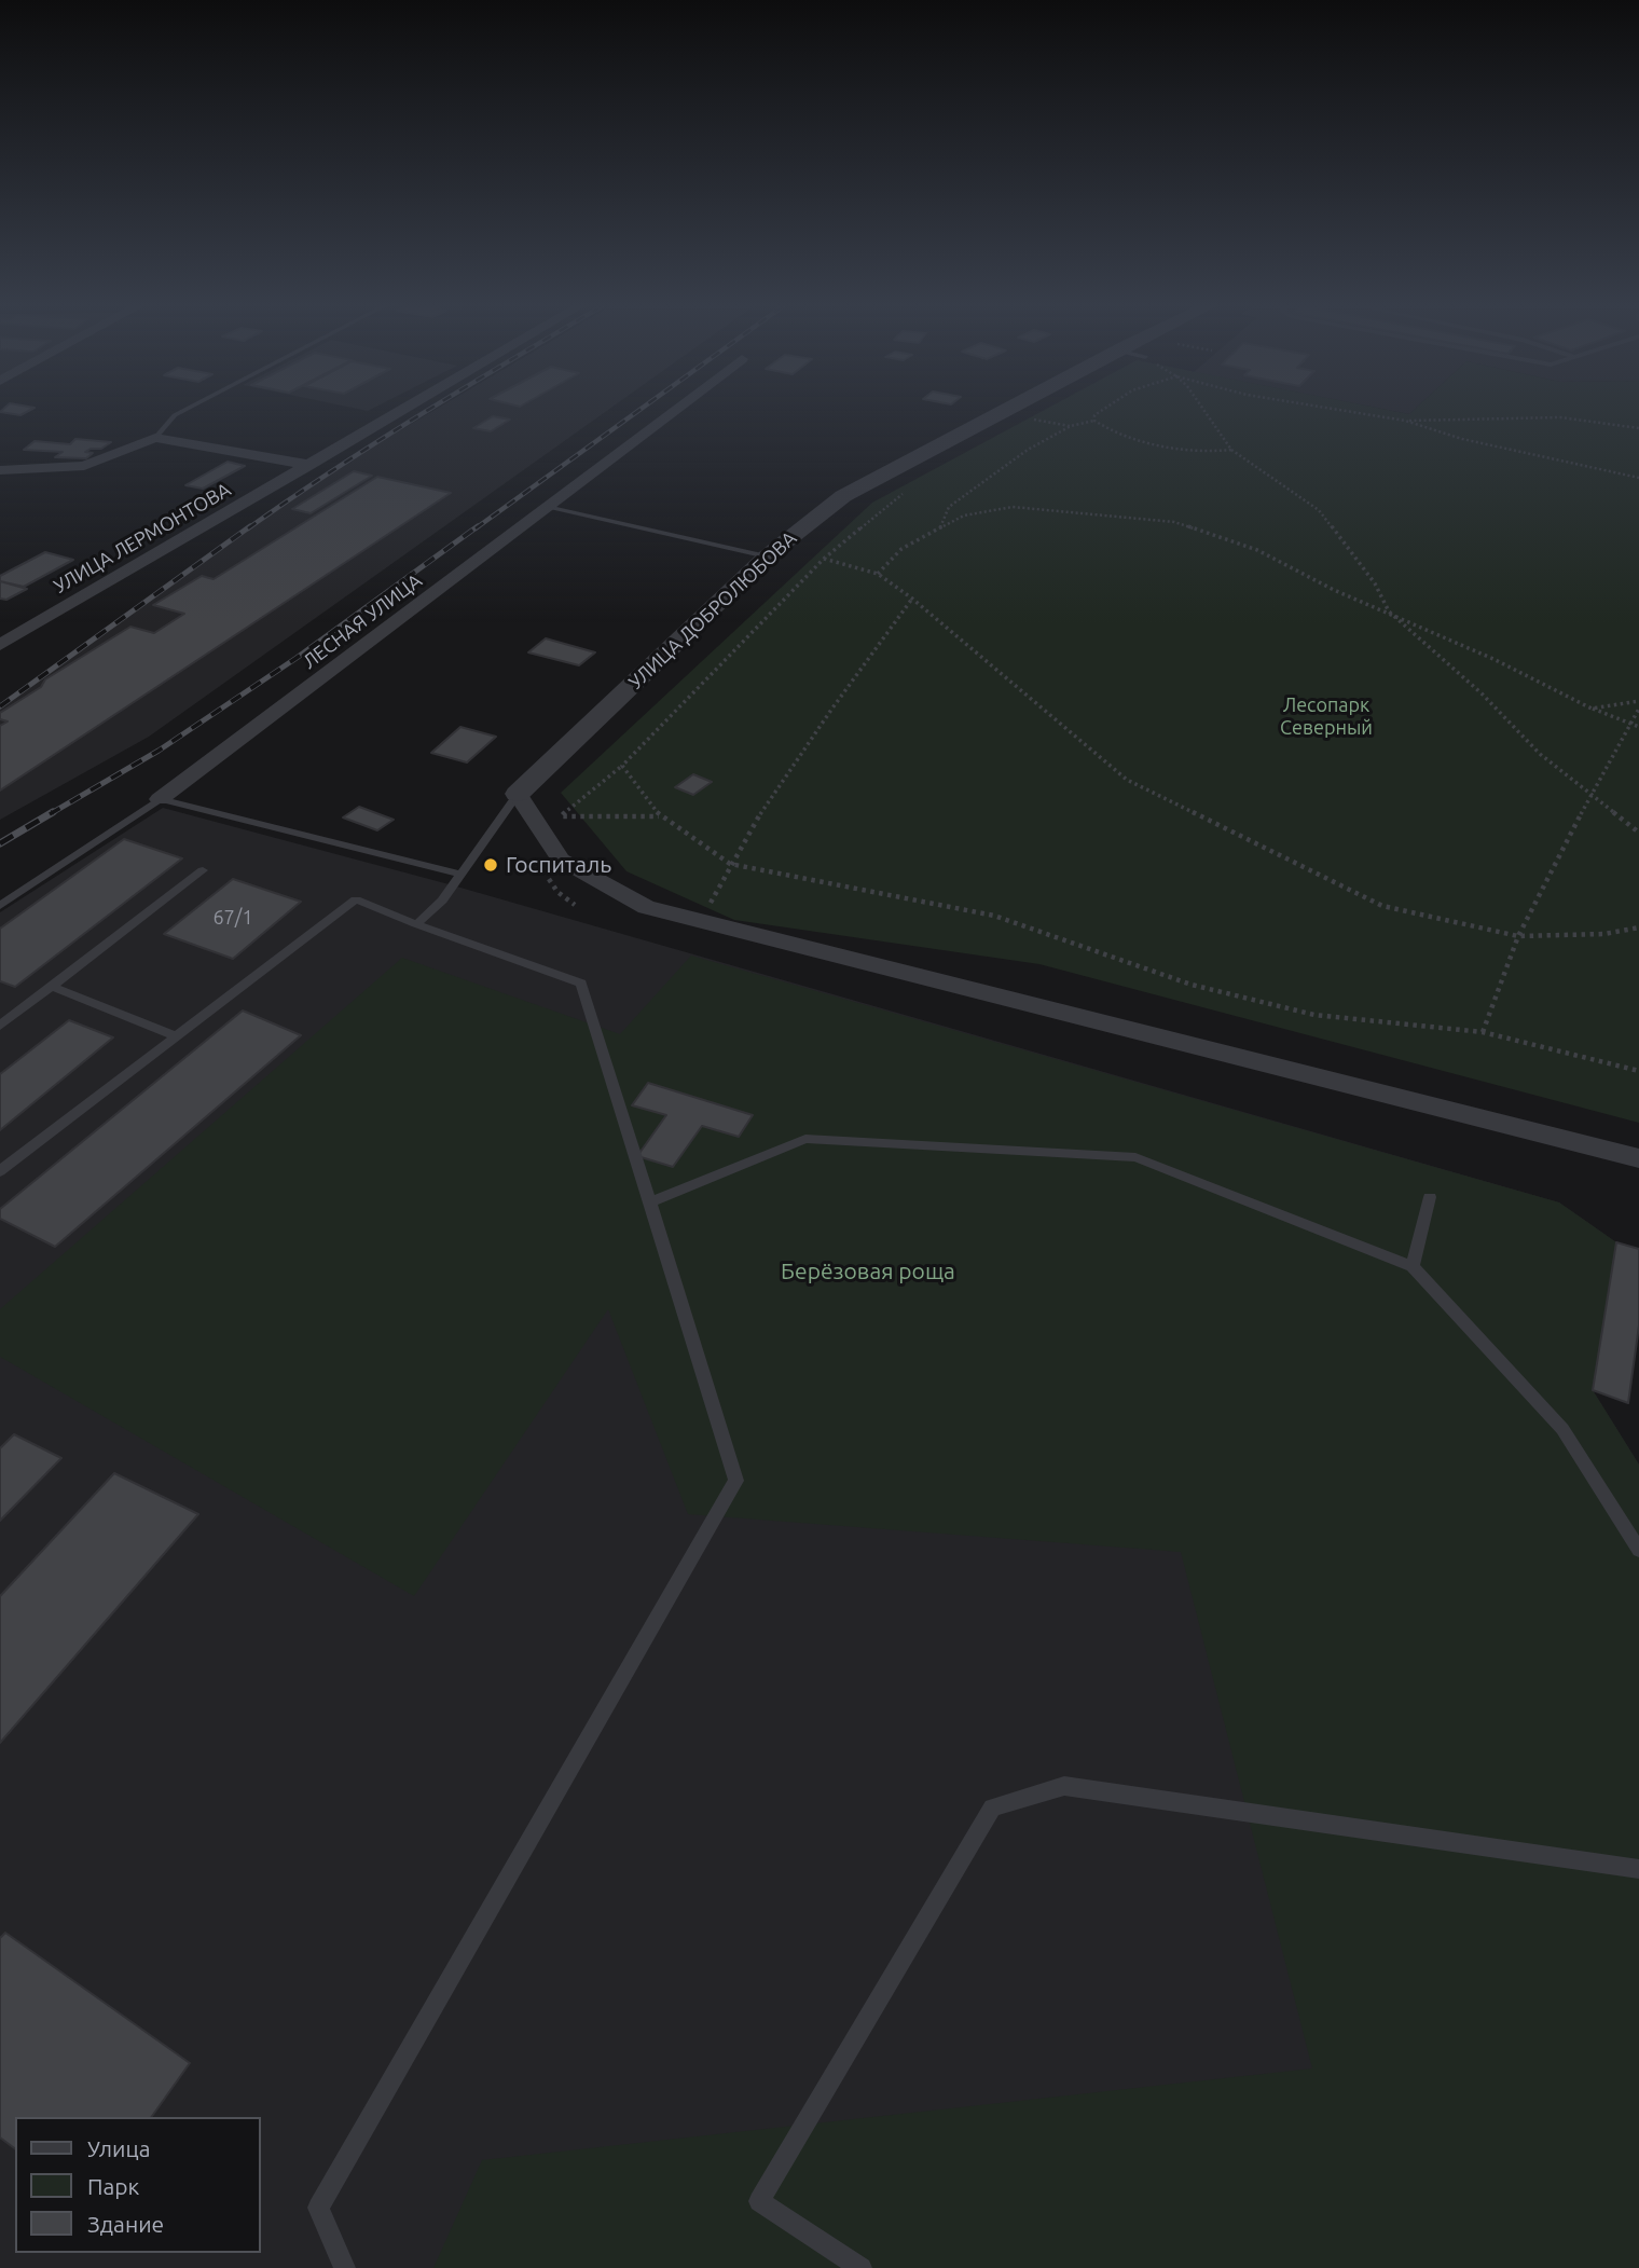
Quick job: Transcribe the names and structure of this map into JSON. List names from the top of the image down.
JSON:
{
  "streets": {
    "street": ["УЛИЦА ЛЕРМОНТОВА", "УЛИЦА ДОБРОЛЮБОВА", "ЛЕСНАЯ УЛИЦА"]
  },
  "parks": ["Лесопарк Северный", "Берёзовая роща"],
  "places": ["Госпиталь"],
  "house_numbers": ["67/1"],
  "legend": ["Улица", "Парк", "Здание"]
}
